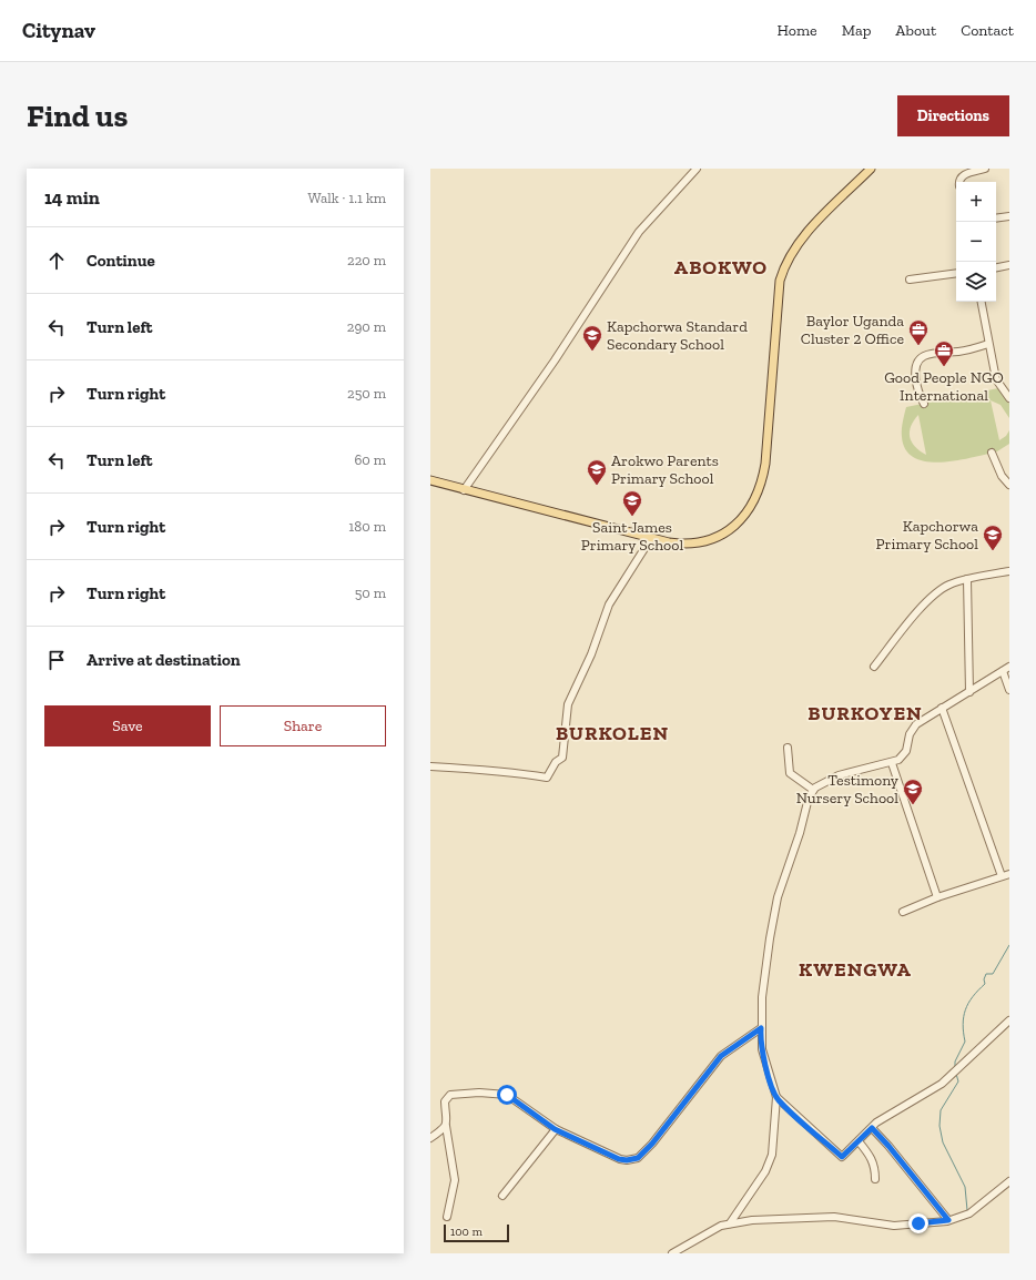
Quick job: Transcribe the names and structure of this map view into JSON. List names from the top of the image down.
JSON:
{
  "districts": [
    "ABOKWO",
    "BURKOYEN",
    "BURKOLEN",
    "KWENGWA"
  ],
  "places": {
    "office": ["Baylor Uganda Cluster 2 Office", "Good People NGO International"],
    "school or university": [
      "Kapchorwa Standard Secondary School",
      "Arokwo Parents Primary School",
      "Saint James Primary School",
      "Kapchorwa Primary School",
      "Testimony Nursery School"
    ]
  },
  "scale_bar": "100 m",
  "page": {
    "header": "Citynav",
    "nav": [
      "Home",
      "Map",
      "About",
      "Contact"
    ],
    "buttons": [
      "Directions",
      ["Save", "Share"]
    ],
    "title": "Find us",
    "heading": ["14 min", "Walk · 1.1 km"],
    "map_buttons": ["+", "−"],
    "list": [
      ["Continue", "220 m"],
      ["Turn left", "290 m"],
      ["Turn right", "250 m"],
      ["Turn left", "60 m"],
      ["Turn right", "180 m"],
      ["Turn right", "50 m"],
      "Arrive at destination"
    ],
    "scale": "100 m"
  }
}
